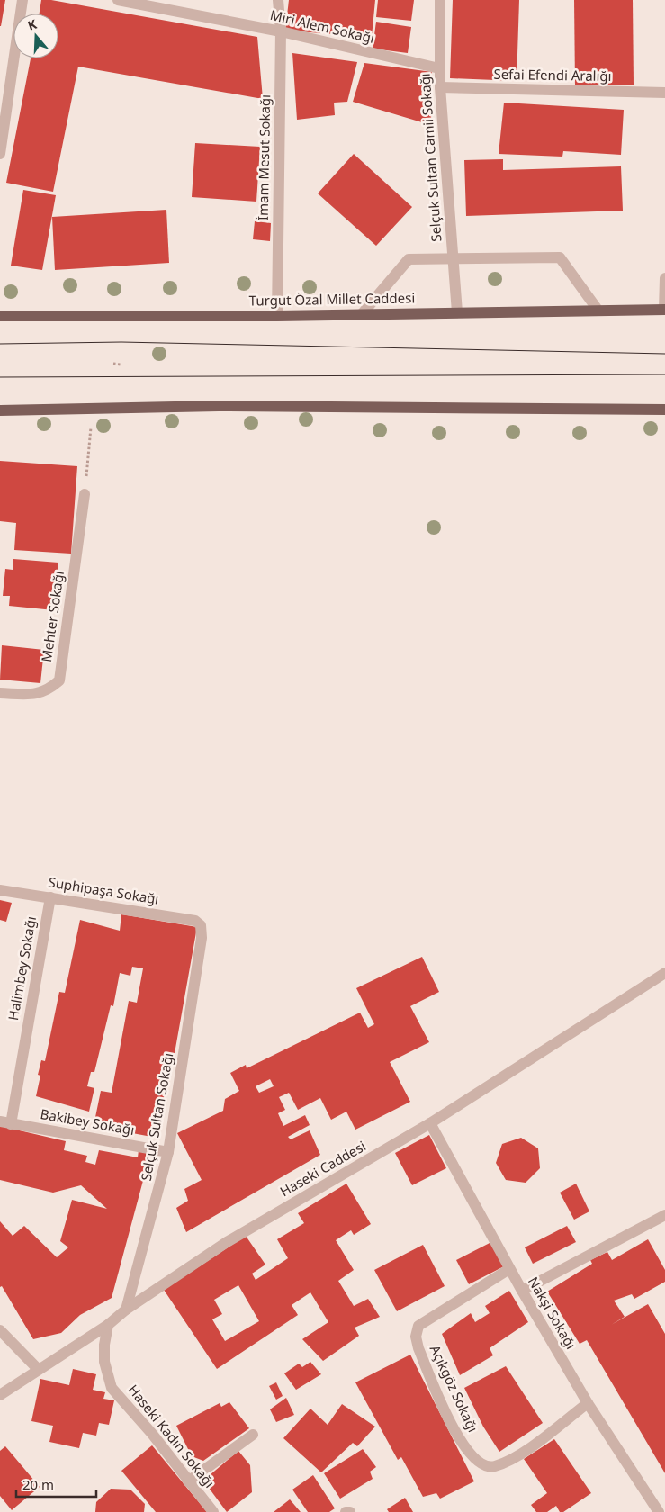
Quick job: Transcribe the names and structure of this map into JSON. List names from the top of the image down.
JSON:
{
  "streets": {
    "main road": ["Turgut Özal Millet Caddesi"],
    "street": [
      "Miri Alem Sokağı",
      "Sefai Efendi Aralığı",
      "İmam Mesut Sokağı",
      "Selçuk Sultan Camii Sokağı",
      "Mehter Sokağı",
      "Suphipaşa Sokağı",
      "Halimbey Sokağı",
      "Selçuk Sultan Sokağı",
      "Bakibey Sokağı",
      "Haseki Caddesi",
      "Nakşi Sokağı",
      "Açıkgöz Sokağı",
      "Haseki Kadın Sokağı"
    ]
  },
  "crossings": [
    ["Miri Alem Sokağı", "İmam Mesut Sokağı"],
    ["Miri Alem Sokağı", "Selçuk Sultan Camii Sokağı"],
    ["Sefai Efendi Aralığı", "Selçuk Sultan Camii Sokağı"],
    ["İmam Mesut Sokağı", "Turgut Özal Millet Caddesi"],
    ["Selçuk Sultan Camii Sokağı", "Turgut Özal Millet Caddesi"],
    ["Suphipaşa Sokağı", "Halimbey Sokağı"],
    ["Suphipaşa Sokağı", "Selçuk Sultan Sokağı"],
    ["Halimbey Sokağı", "Bakibey Sokağı"],
    ["Selçuk Sultan Sokağı", "Bakibey Sokağı"],
    ["Selçuk Sultan Sokağı", "Haseki Caddesi"],
    ["Haseki Caddesi", "Nakşi Sokağı"],
    ["Haseki Caddesi", "Haseki Kadın Sokağı"],
    ["Nakşi Sokağı", "Açıkgöz Sokağı"]
  ],
  "scale_bar": "20 m",
  "north": "top"
}
